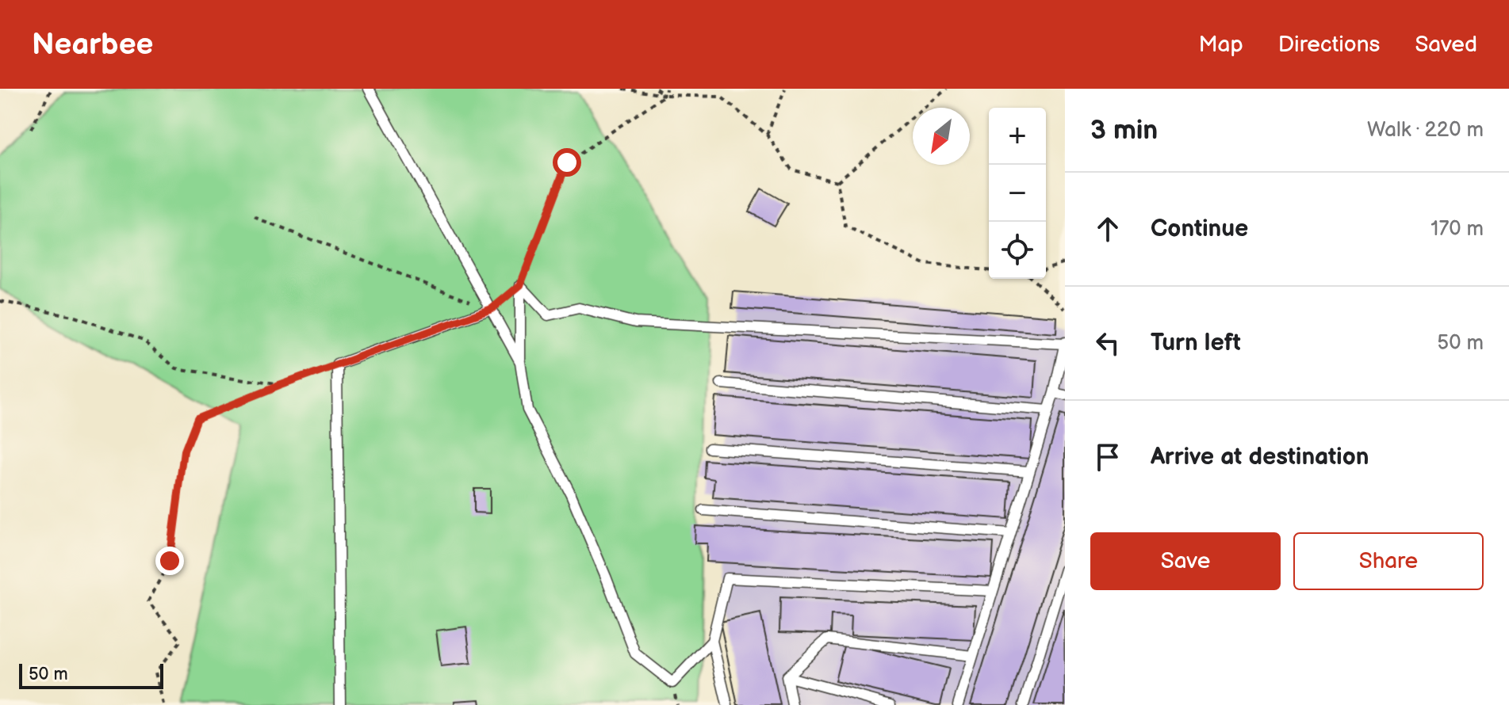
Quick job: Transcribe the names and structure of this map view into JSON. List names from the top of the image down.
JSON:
{
  "scale_bar": "50 m",
  "north": "bottom left",
  "page": {
    "header": "Nearbee",
    "nav": ["Map", "Directions", "Saved"],
    "heading": ["3 min", "Walk · 220 m"],
    "map_buttons": ["+", "−"],
    "list": [
      ["Continue", "170 m"],
      ["Turn left", "50 m"],
      "Arrive at destination"
    ],
    "buttons": ["Save", "Share"],
    "scale": "50 m"
  }
}
